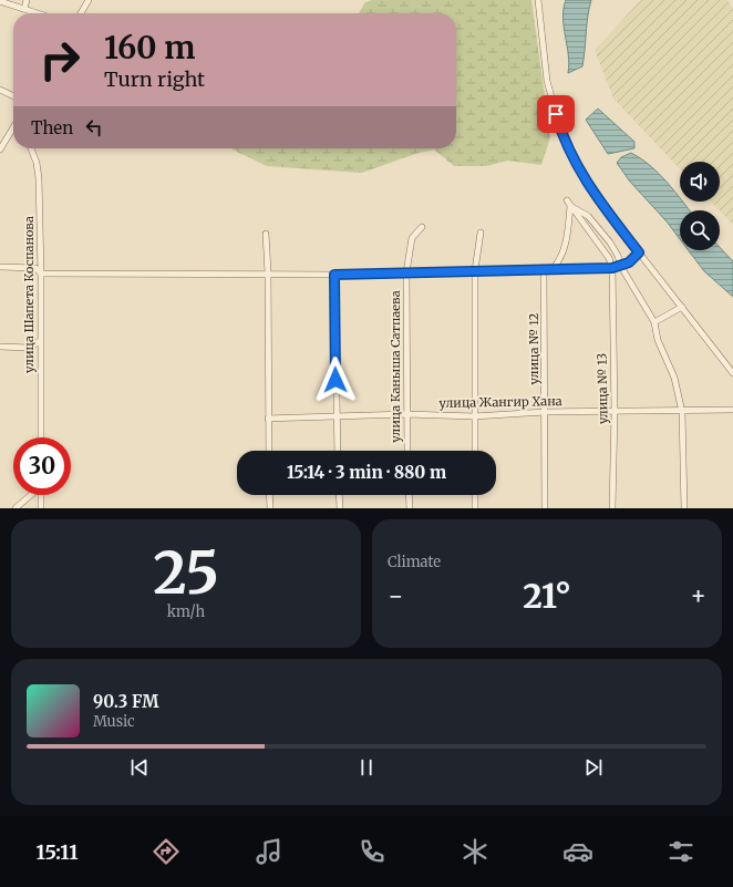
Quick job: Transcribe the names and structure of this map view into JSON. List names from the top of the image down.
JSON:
{
  "streets": {
    "street": [
      "улица Шапета Коспанова",
      "улица № 12",
      "улица Каныша Сатпаева",
      "улица № 13",
      "улица Жангир Хана"
    ]
  },
  "crossings": [
    ["улица № 12", "улица Жангир Хана"],
    ["улица Каныша Сатпаева", "улица Жангир Хана"],
    ["улица № 13", "улица Жангир Хана"]
  ],
  "page": {
    "turn": ["160 m", "Turn right"],
    "then": "Then",
    "limit": "30",
    "trip": "15:14 · 3 min · 880 m",
    "tile": [
      ["25", "km/h"],
      "Climate"
    ],
    "heat": ["−", "21°", "+"],
    "song": ["90.3 FM", "Music"],
    "tabs": "15:11"
  }
}
